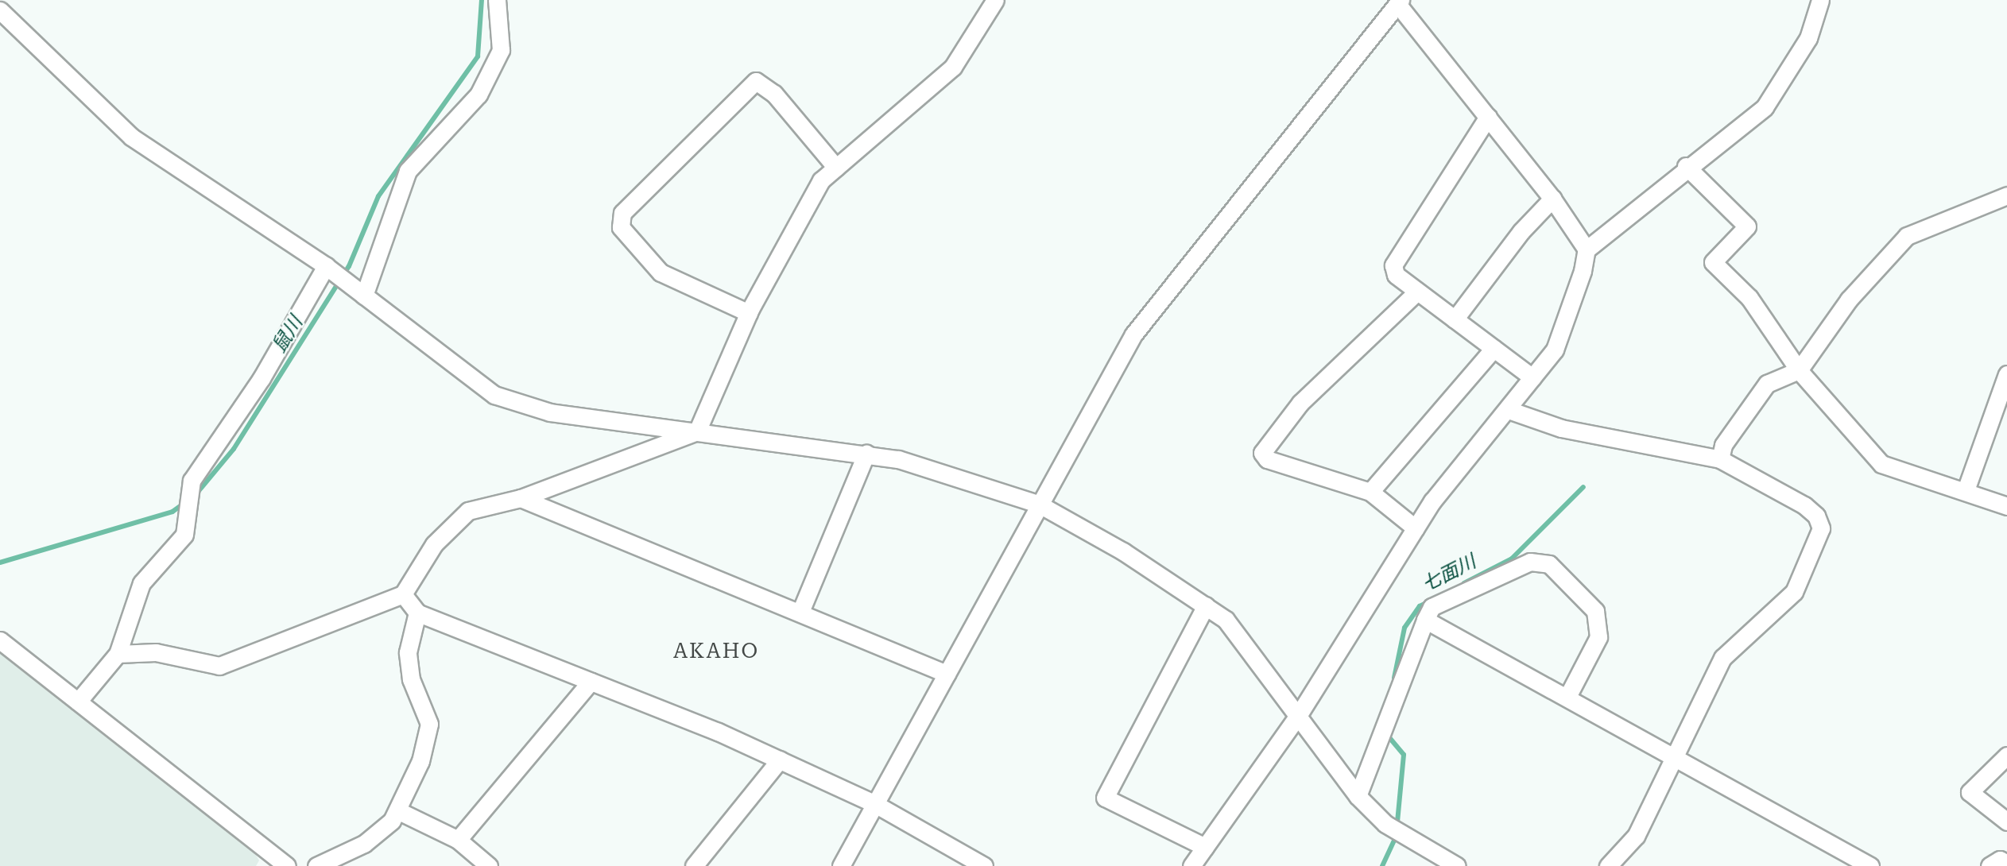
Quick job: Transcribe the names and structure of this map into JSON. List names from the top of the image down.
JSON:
{
  "districts": ["AKAHO"],
  "water": ["鼠川", "七面川"]
}
